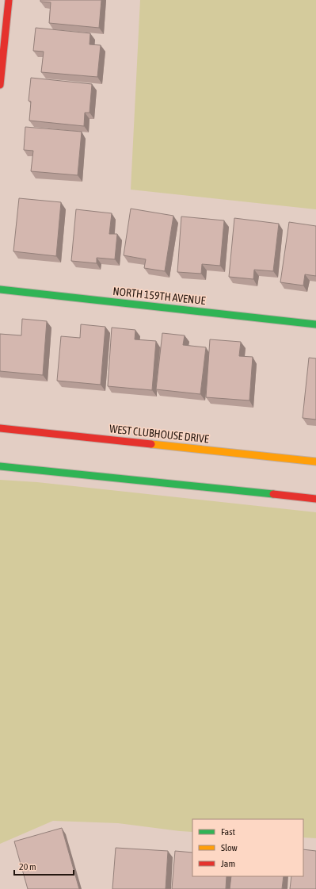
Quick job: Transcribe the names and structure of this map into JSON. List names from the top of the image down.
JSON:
{
  "streets": {
    "street": ["NORTH 159TH AVENUE", "WEST CLUBHOUSE DRIVE"]
  },
  "legend": ["Fast", "Slow", "Jam"],
  "scale_bar": "20 m"
}
